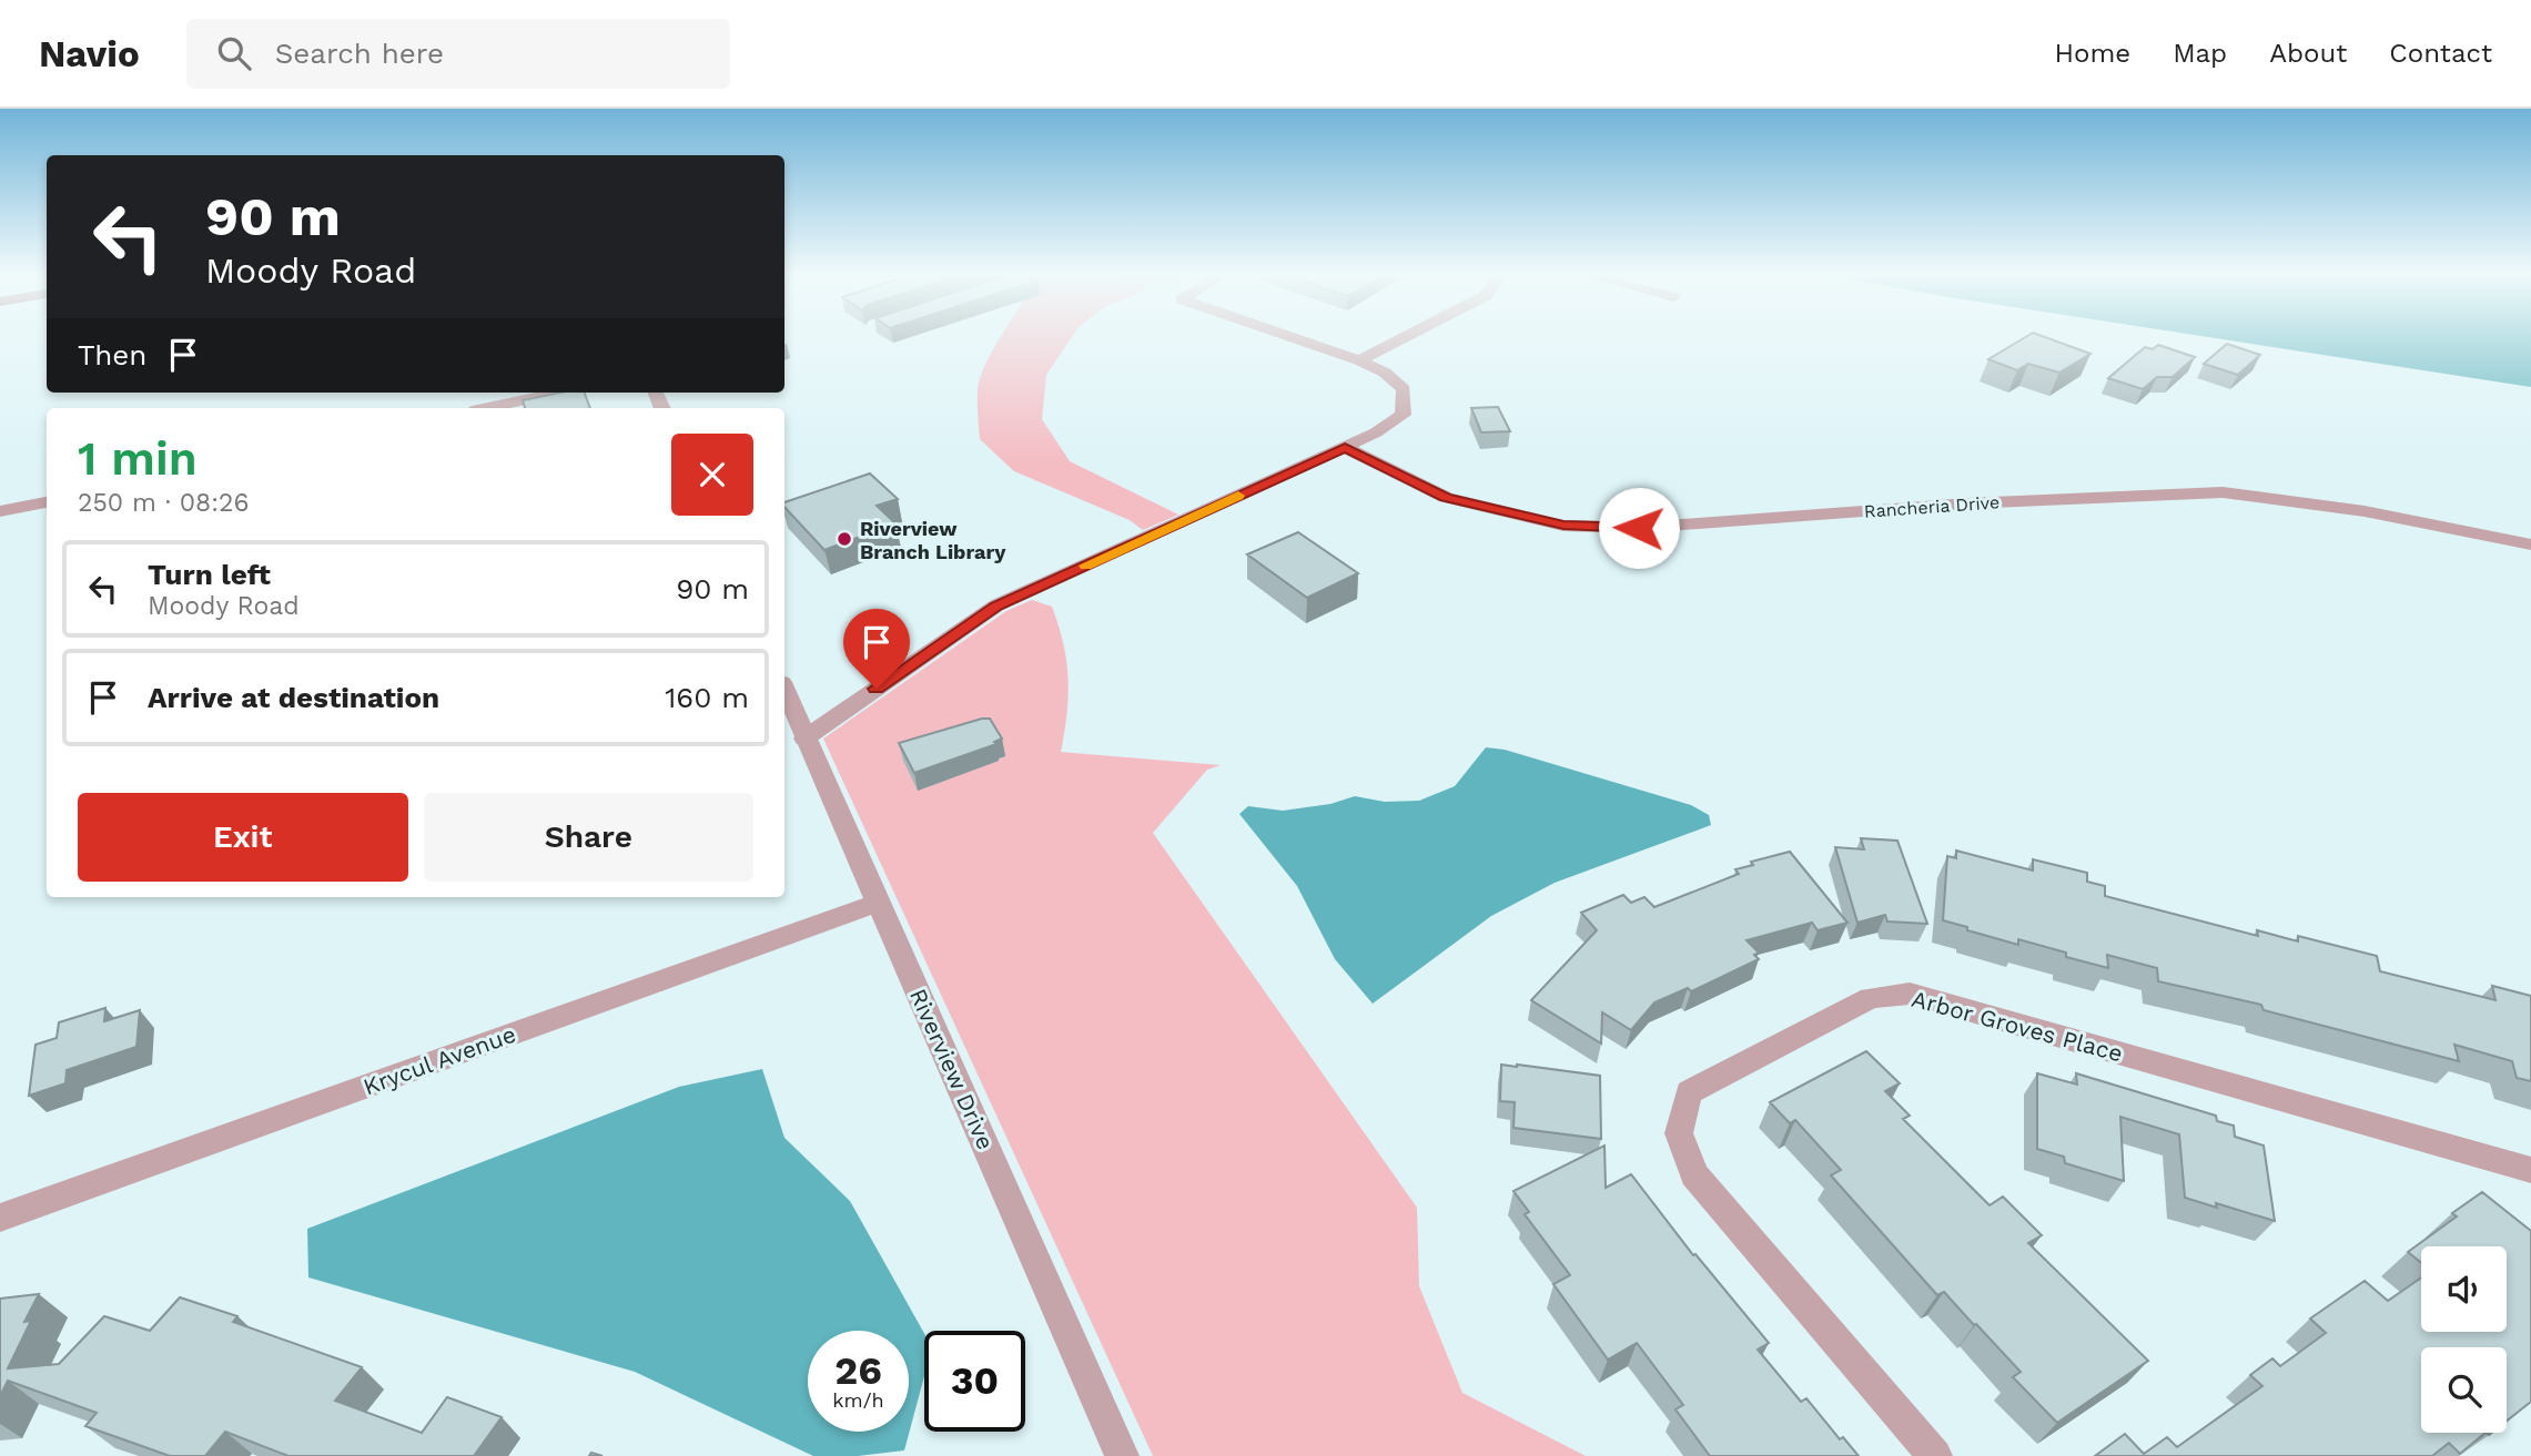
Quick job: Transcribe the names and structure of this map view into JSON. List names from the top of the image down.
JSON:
{
  "streets": {
    "street": [
      "Rancheria Drive",
      "Arbor Groves Place",
      "Krycul Avenue",
      "Riverview Drive"
    ]
  },
  "crossings": [
    ["Krycul Avenue", "Riverview Drive"]
  ],
  "places": ["Riverview Branch Library"],
  "page": {
    "header": "Navio",
    "search": "Search here",
    "nav": [
      "Home",
      "Map",
      "About",
      "Contact"
    ],
    "turn": ["90 m", "Moody Road"],
    "then": "Then",
    "heading": ["1 min", "250 m · 08:26"],
    "list": [
      {
        "name": "Turn left",
        "note": "Moody Road",
        "value": "90 m"
      },
      {
        "name": "Arrive at destination",
        "value": "160 m"
      }
    ],
    "buttons": ["Exit", "Share"],
    "speed": "26 km/h",
    "limit": "30"
  }
}
